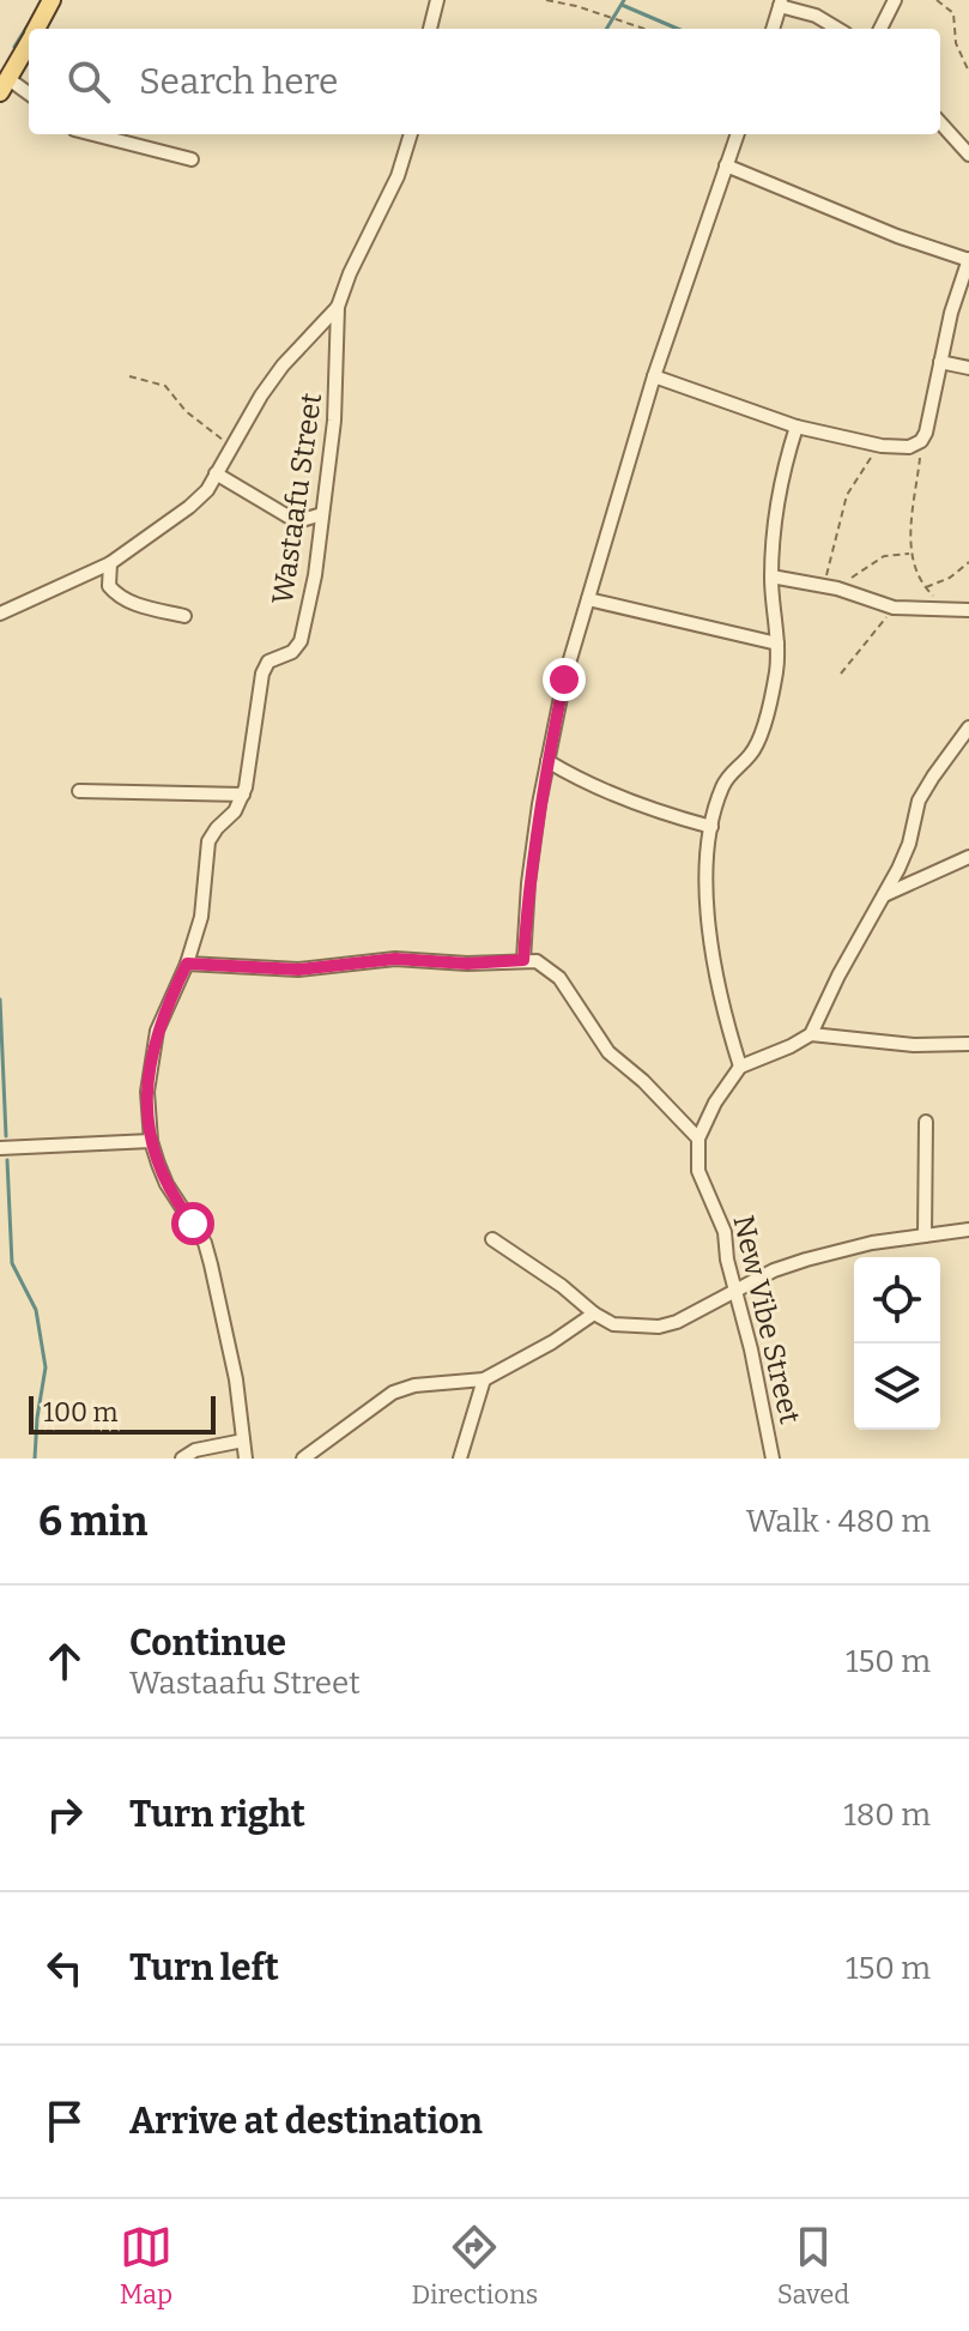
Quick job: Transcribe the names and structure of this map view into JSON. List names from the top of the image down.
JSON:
{
  "streets": {
    "street": ["Wastaafu Street", "New Vibe Street"]
  },
  "scale_bar": "100 m",
  "page": {
    "search": "Search here",
    "scale": "100 m",
    "heading": ["6 min", "Walk · 480 m"],
    "list": [
      ["Continue", "Wastaafu Street", "150 m"],
      ["Turn right", "180 m"],
      ["Turn left", "150 m"],
      "Arrive at destination"
    ],
    "nav": ["Map", "Directions", "Saved"]
  }
}
